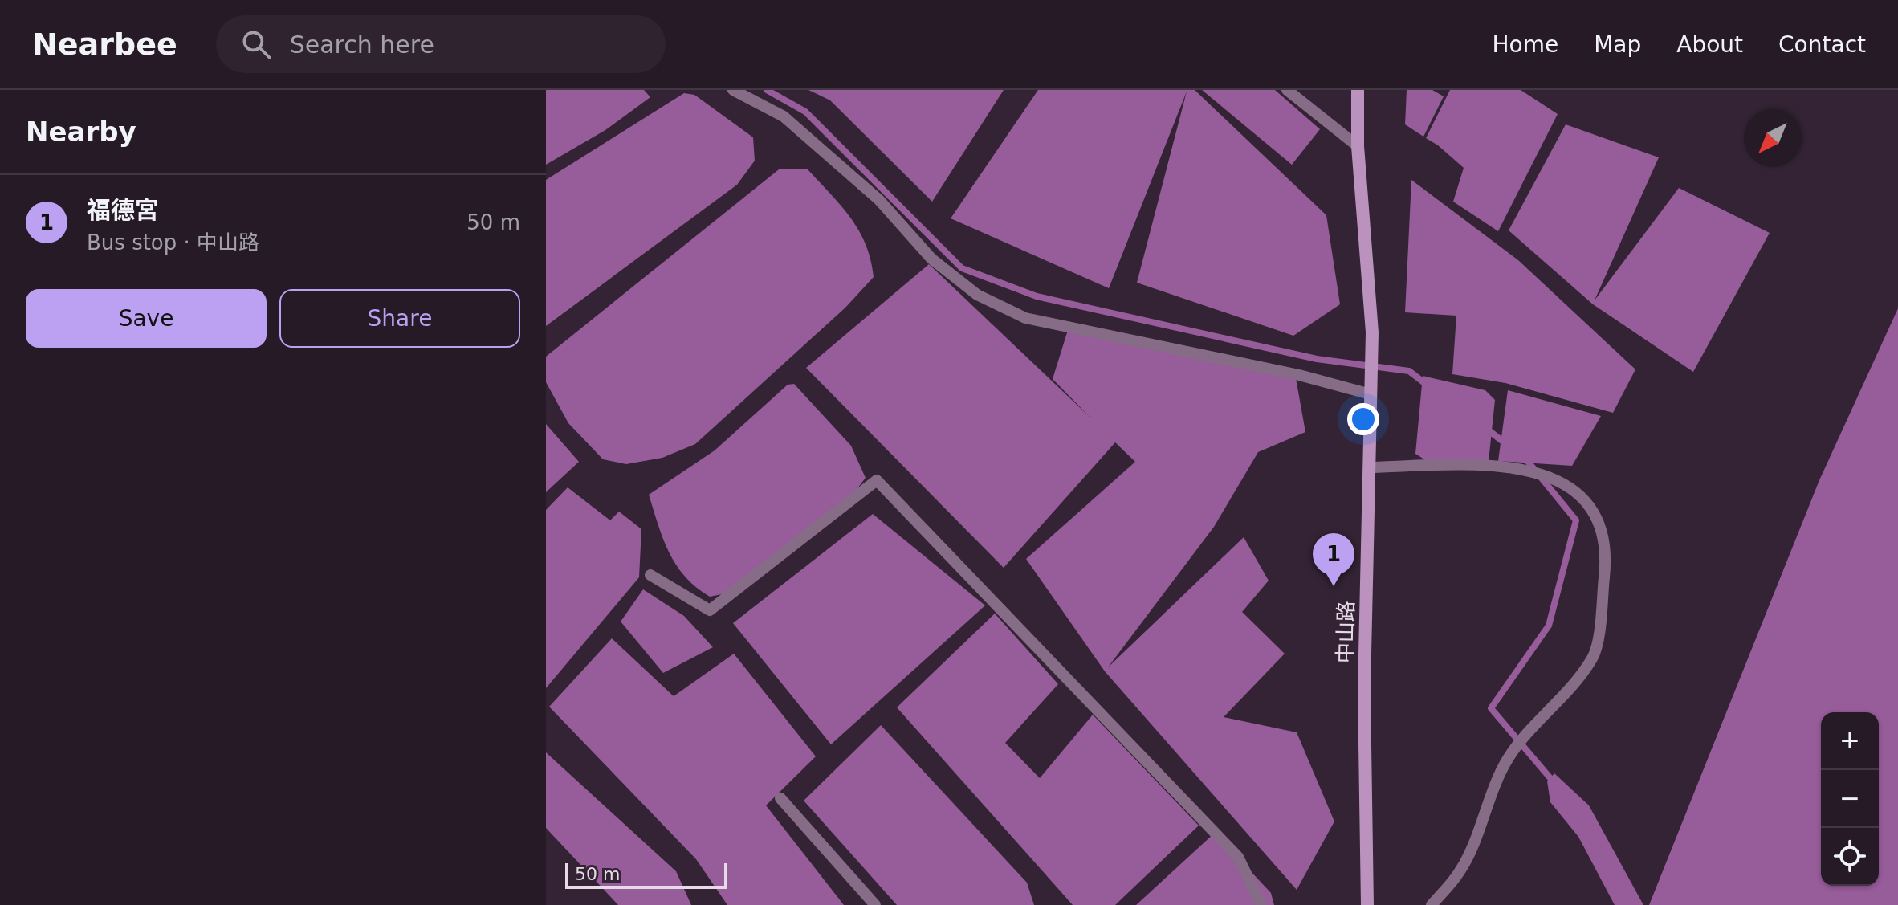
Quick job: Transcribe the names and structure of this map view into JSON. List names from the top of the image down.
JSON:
{
  "streets": {
    "street": ["中山路"]
  },
  "scale_bar": "50 m",
  "north": "bottom left",
  "page": {
    "header": "Nearbee",
    "search": "Search here",
    "nav": [
      "Home",
      "Map",
      "About",
      "Contact"
    ],
    "heading": "Nearby",
    "list": [
      {
        "mark": "1",
        "name": "福德宮",
        "note": "Bus stop · 中山路",
        "value": "50 m"
      }
    ],
    "buttons": ["Save", "Share"],
    "pins": "1",
    "map_buttons": ["+", "−"],
    "scale": "50 m"
  }
}
